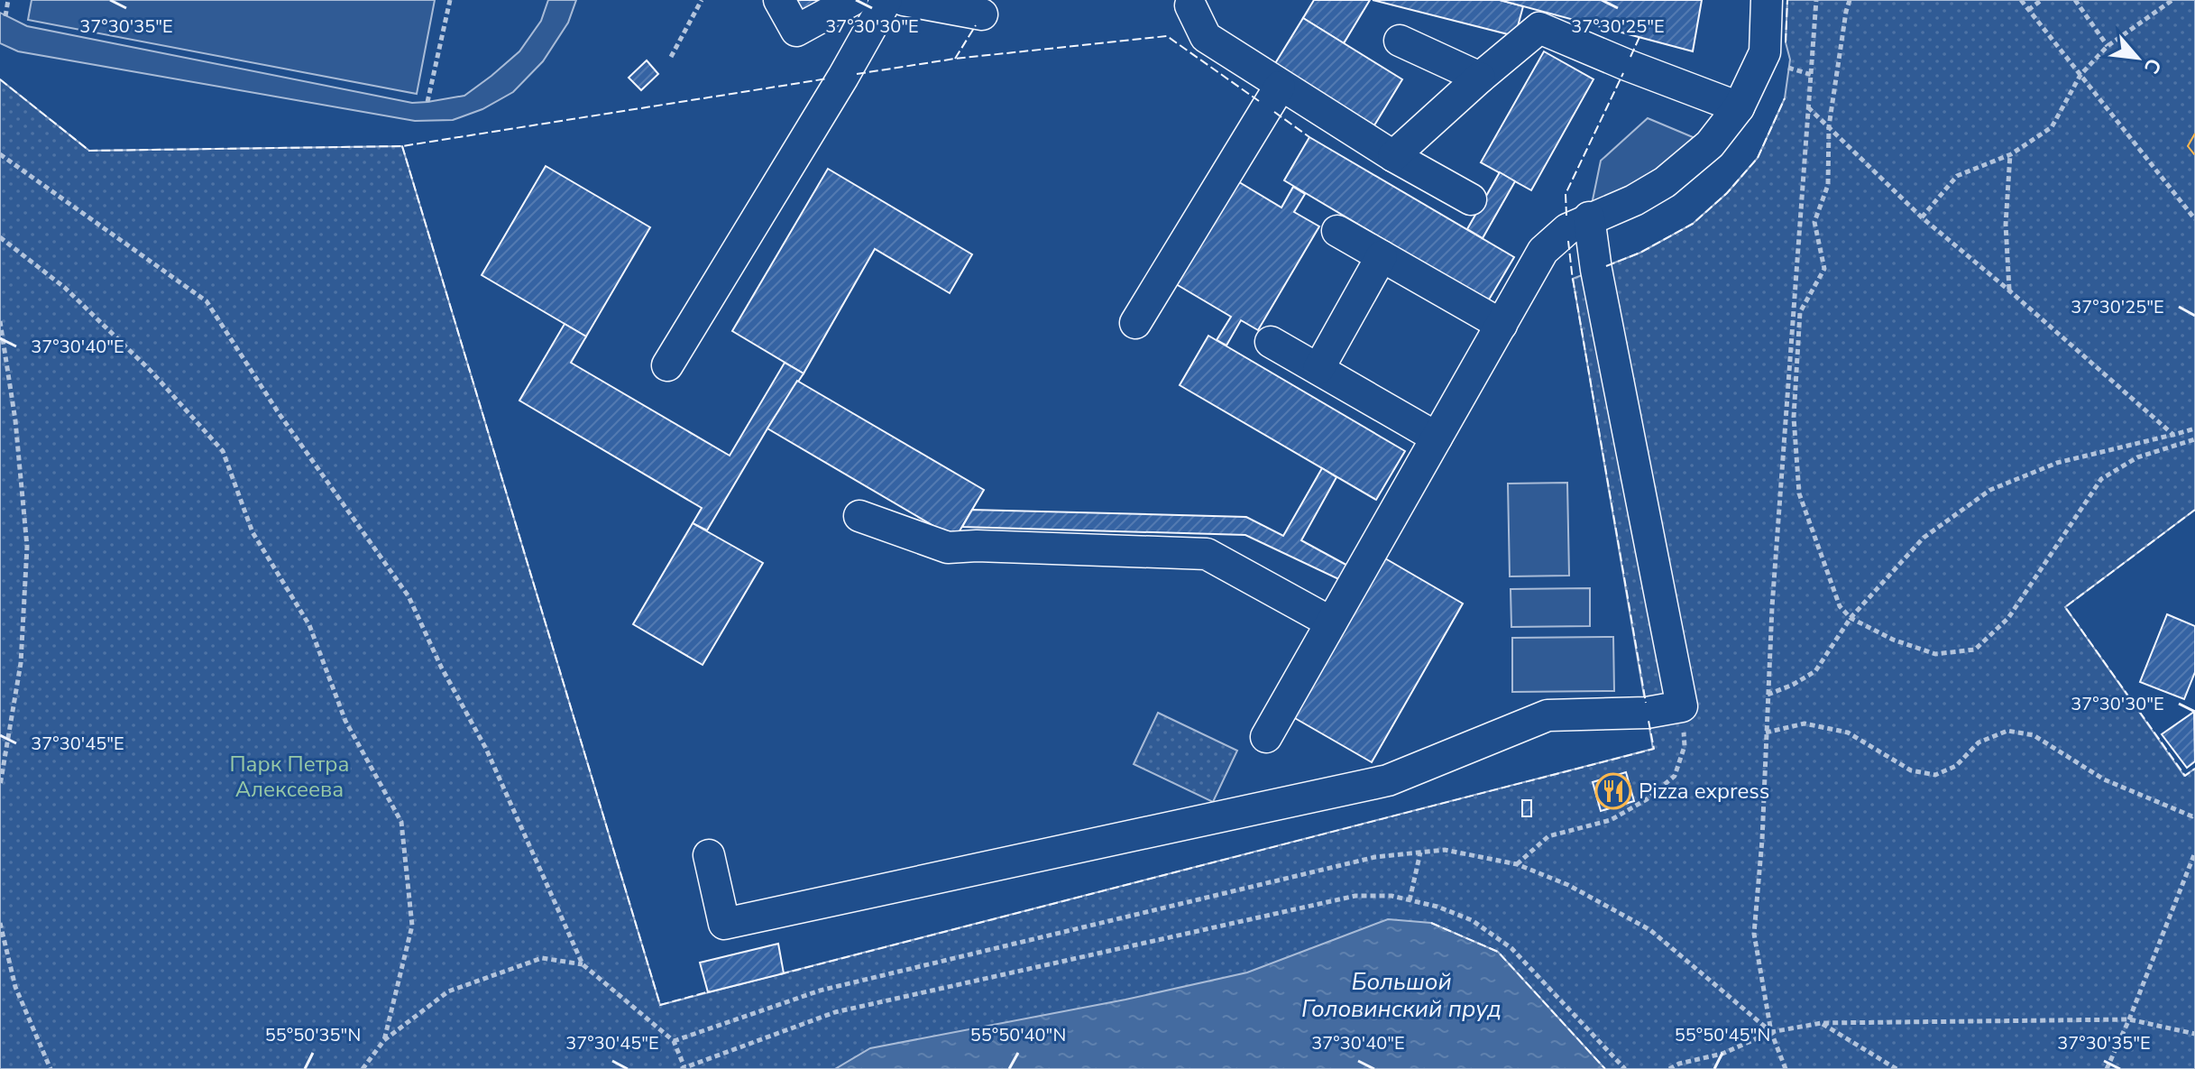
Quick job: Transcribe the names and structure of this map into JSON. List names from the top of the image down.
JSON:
{
  "water": ["Большой Головинский пруд"],
  "parks": ["Парк Петра Алексеева"],
  "places": {
    "restaurant": ["Pizza express"]
  },
  "north": "bottom right",
  "coordinates": [
    "37°30'35\"E",
    "37°30'30\"E",
    "37°30'25\"E",
    "37°30'40\"E",
    "37°30'45\"E",
    "55°50'35\"N",
    "55°50'40\"N",
    "55°50'45\"N"
  ]
}
